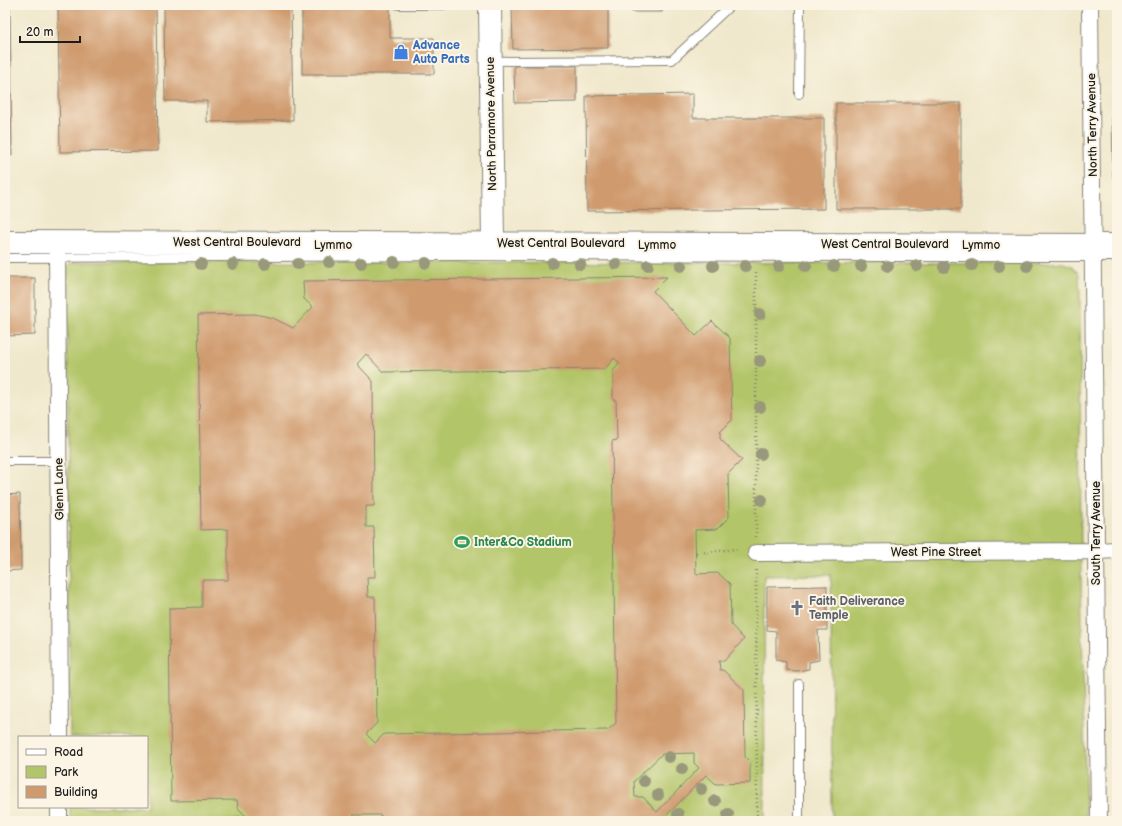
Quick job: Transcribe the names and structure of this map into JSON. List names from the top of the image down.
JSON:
{
  "streets": {
    "street": [
      "North Parramore Avenue",
      "North Terry Avenue",
      "West Central Boulevard",
      "Glenn Lane",
      "South Terry Avenue",
      "West Pine Street"
    ],
    "lane": ["Lymmo"]
  },
  "crossings": [
    ["North Parramore Avenue", "West Central Boulevard"],
    ["North Terry Avenue", "West Central Boulevard"],
    ["North Terry Avenue", "Lymmo"],
    ["North Terry Avenue", "South Terry Avenue"],
    ["West Central Boulevard", "Lymmo"],
    ["West Central Boulevard", "Glenn Lane"],
    ["West Central Boulevard", "South Terry Avenue"],
    ["Lymmo", "Glenn Lane"],
    ["Lymmo", "South Terry Avenue"],
    ["South Terry Avenue", "West Pine Street"]
  ],
  "places": {
    "shop": ["Advance Auto Parts"],
    "sports": ["Inter&Co Stadium"],
    "church": ["Faith Deliverance Temple"]
  },
  "legend": ["Road", "Park", "Building"],
  "scale_bar": "20 m"
}
